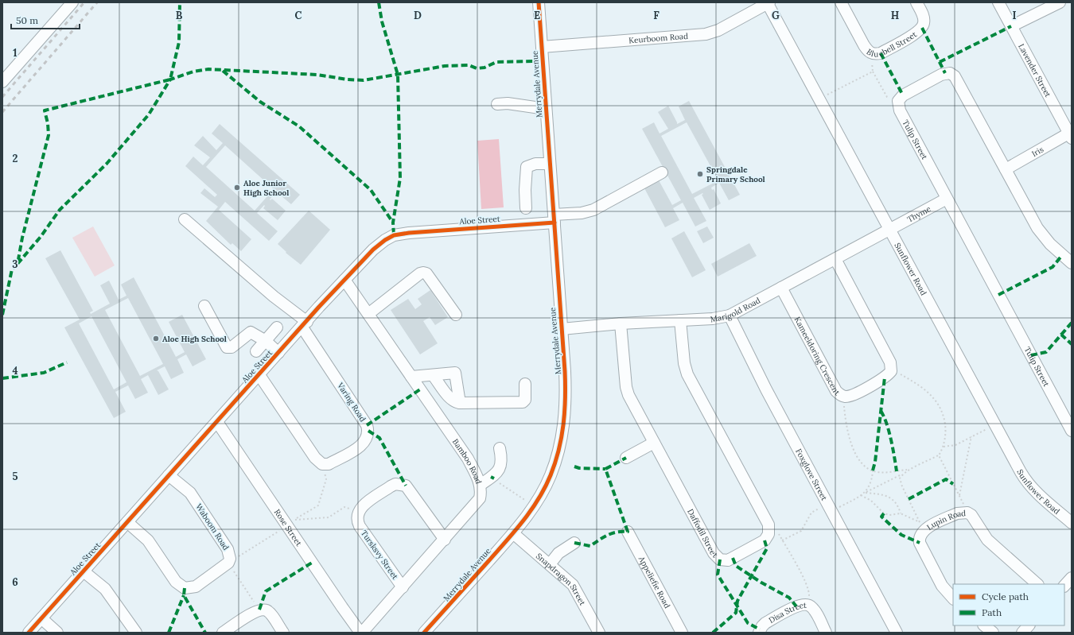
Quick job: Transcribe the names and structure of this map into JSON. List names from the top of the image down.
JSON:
{
  "streets": {
    "street": [
      "Keurboom Road",
      "Bluebell Street",
      "Lavender Street",
      "Merrydale Avenue",
      "Tulip Street",
      "Iris",
      "Thyme",
      "Aloe Street",
      "Sunflower Road",
      "Marigold Road",
      "Kameeldoring Crescent",
      "Varing Road",
      "Bamboo Road",
      "Foxglove Street",
      "Lupin Road",
      "Waboom Road",
      "Rose Street",
      "Daffodil Street",
      "Tursksvy Street",
      "Snapdragon Street",
      "Appeliefie Road",
      "Disa Street"
    ]
  },
  "crossings": [
    ["Keurboom Road", "Merrydale Avenue"],
    ["Keurboom Road", "Sunflower Road"],
    ["Lavender Street", "Iris"],
    ["Merrydale Avenue", "Aloe Street"],
    ["Merrydale Avenue", "Marigold Road"],
    ["Merrydale Avenue", "Snapdragon Street"],
    ["Tulip Street", "Thyme"],
    ["Thyme", "Sunflower Road"],
    ["Thyme", "Marigold Road"],
    ["Aloe Street", "Varing Road"],
    ["Aloe Street", "Bamboo Road"],
    ["Aloe Street", "Waboom Road"],
    ["Aloe Street", "Rose Street"],
    ["Sunflower Road", "Marigold Road"],
    ["Marigold Road", "Kameeldoring Crescent"],
    ["Marigold Road", "Foxglove Street"],
    ["Marigold Road", "Daffodil Street"],
    ["Bamboo Road", "Rose Street"],
    ["Bamboo Road", "Tursksvy Street"]
  ],
  "places": ["Springdale Primary School", "Aloe Junior High School", "Aloe High School"],
  "legend": ["Cycle path", "Path"],
  "scale_bar": "50 m",
  "grid": {
    "columns": [
      "B",
      "C",
      "D",
      "E",
      "F",
      "G",
      "H",
      "I"
    ],
    "rows": [
      "1",
      "2",
      "3",
      "4",
      "5",
      "6"
    ]
  }
}
